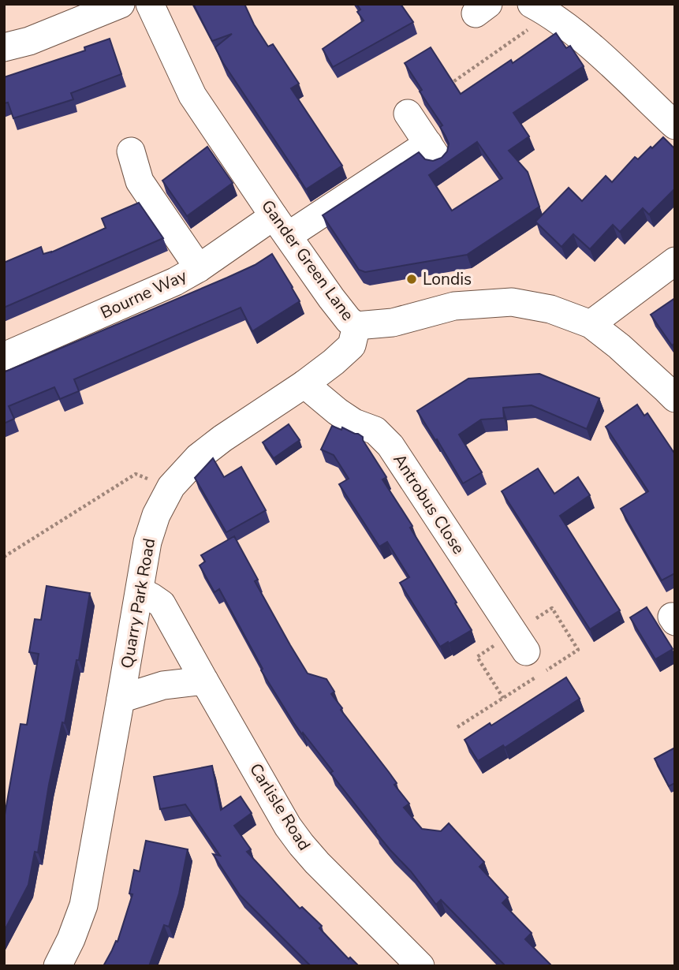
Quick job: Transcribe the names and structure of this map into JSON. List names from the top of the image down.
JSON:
{
  "streets": {
    "street": [
      "Gander Green Lane",
      "Bourne Way",
      "Antrobus Close",
      "Quarry Park Road",
      "Carlisle Road"
    ]
  },
  "crossings": [
    ["Gander Green Lane", "Bourne Way"],
    ["Gander Green Lane", "Quarry Park Road"],
    ["Antrobus Close", "Quarry Park Road"],
    ["Quarry Park Road", "Carlisle Road"]
  ],
  "places": ["Londis"]
}
